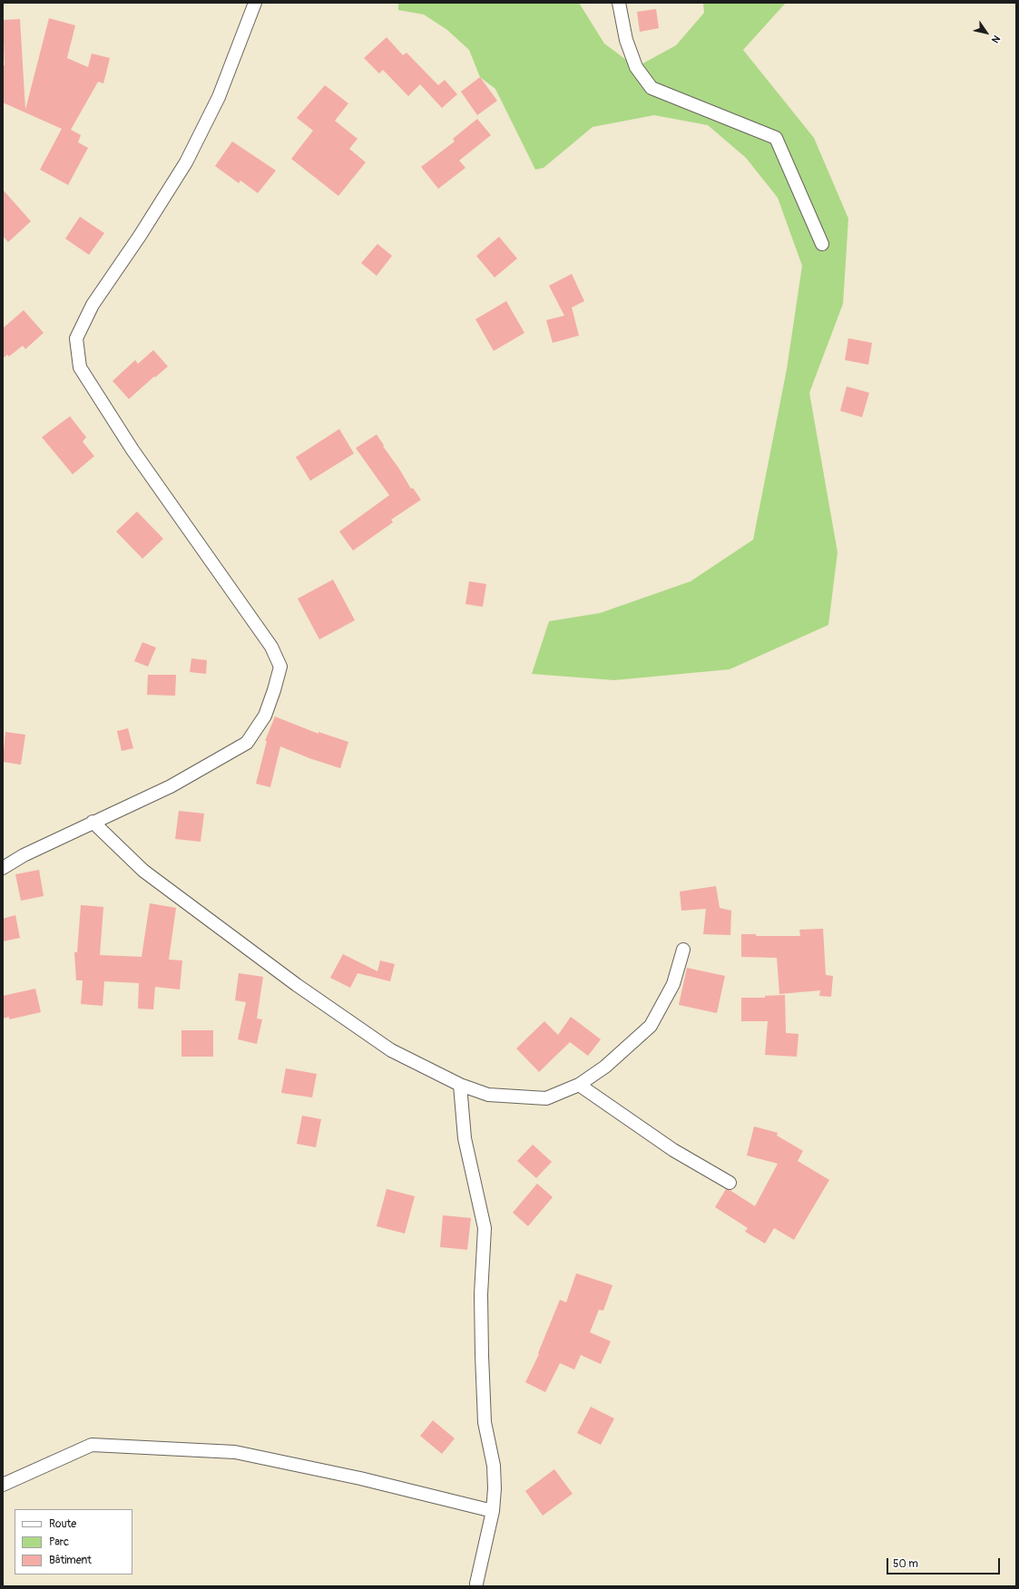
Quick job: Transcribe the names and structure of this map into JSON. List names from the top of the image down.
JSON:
{
  "legend": ["Route", "Parc", "Bâtiment"],
  "scale_bar": "50 m",
  "north": "bottom right"
}
